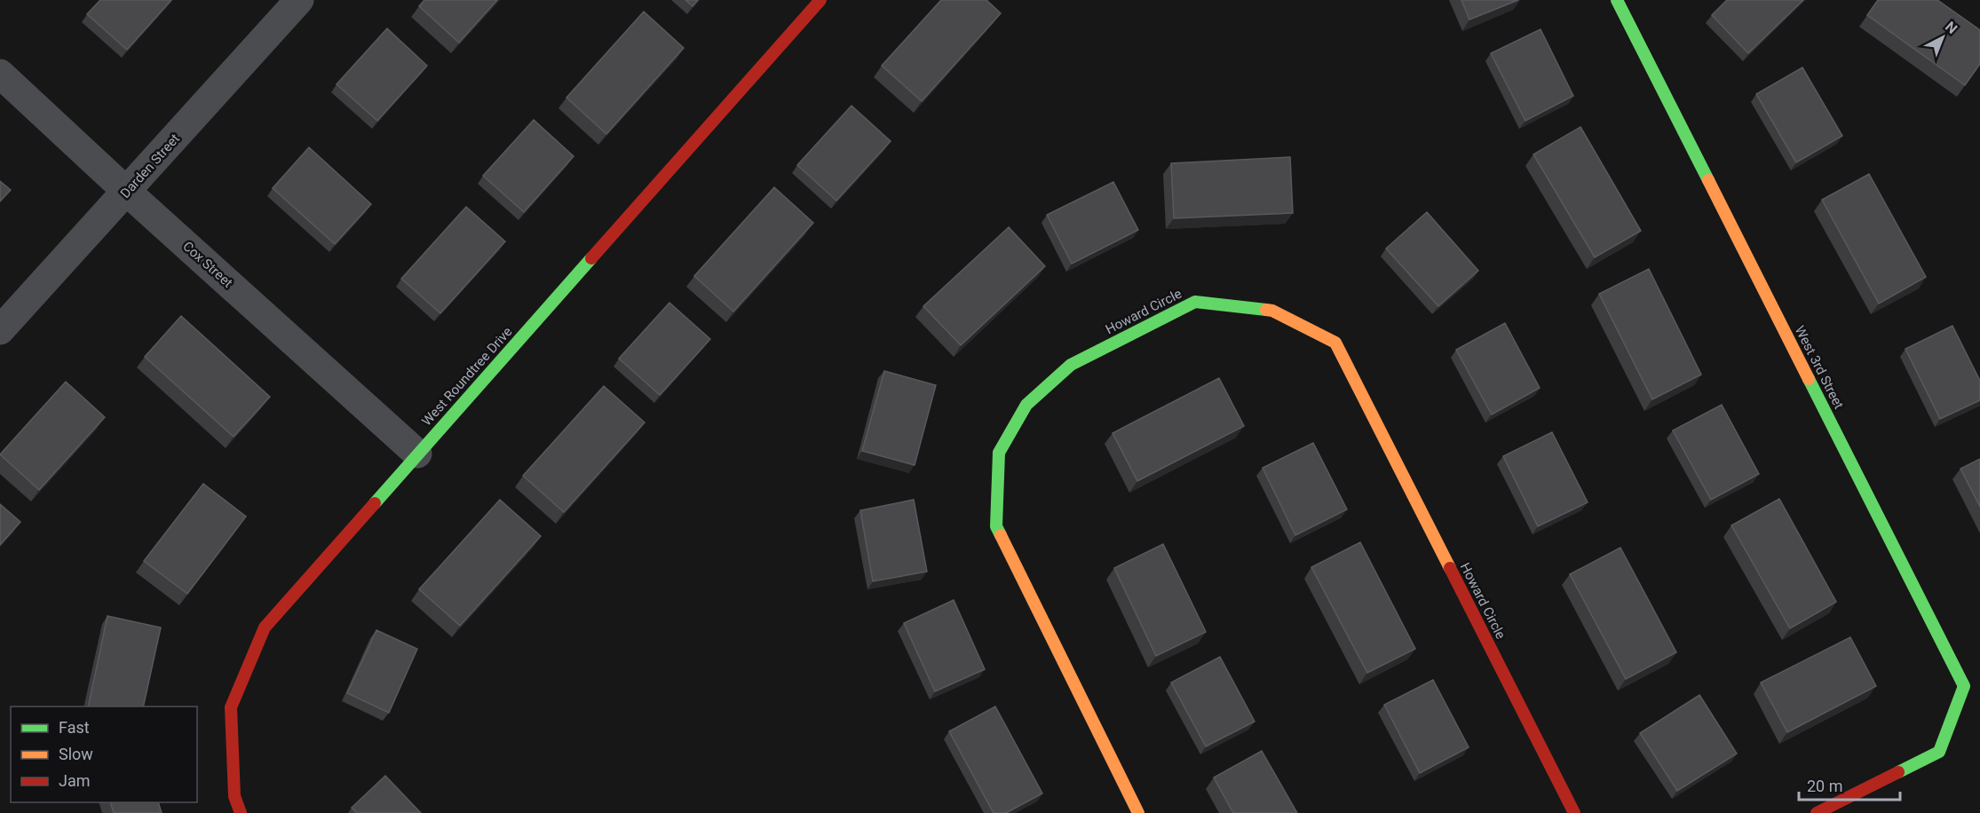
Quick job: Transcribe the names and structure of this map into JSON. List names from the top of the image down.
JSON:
{
  "streets": {
    "street": [
      "Darden Street",
      "Cox Street",
      "Howard Circle",
      "West 3rd Street",
      "West Roundtree Drive"
    ]
  },
  "crossings": [
    ["Darden Street", "Cox Street"],
    ["Cox Street", "West Roundtree Drive"]
  ],
  "legend": ["Fast", "Slow", "Jam"],
  "scale_bar": "20 m",
  "north": "top right"
}
